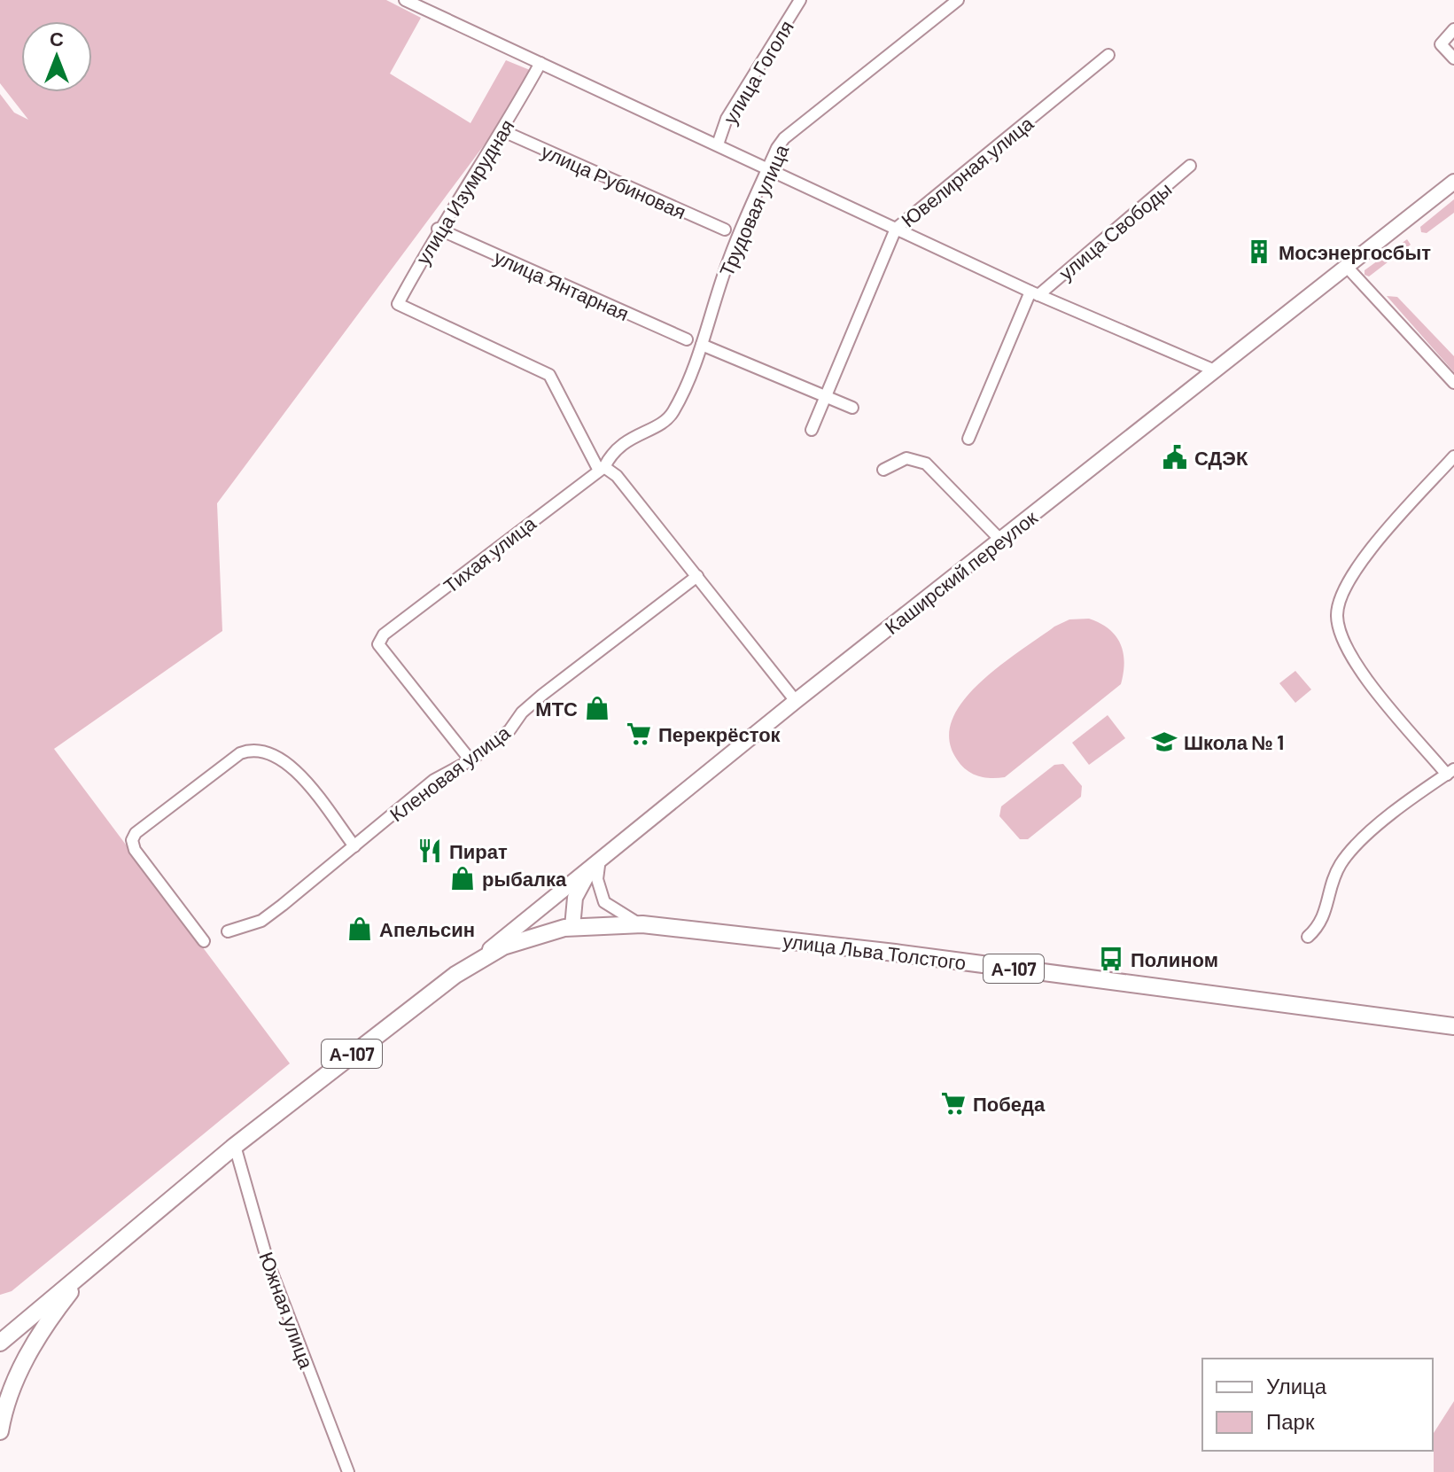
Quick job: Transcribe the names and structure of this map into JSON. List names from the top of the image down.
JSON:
{
  "streets": {
    "highway": ["улица Льва Толстого", "А-107"],
    "main road": ["Каширский переулок"],
    "street": [
      "улица Гоголя",
      "Ювелирная улица",
      "улица Рубиновая",
      "улица Изумрудная",
      "Трудовая улица",
      "улица Свободы",
      "улица Янтарная",
      "Тихая улица",
      "Кленовая улица",
      "Южная улица"
    ]
  },
  "crossings": [
    ["улица Рубиновая", "улица Изумрудная"],
    ["улица Изумрудная", "улица Янтарная"],
    ["улица Изумрудная", "Тихая улица"],
    ["Трудовая улица", "Тихая улица"],
    ["Тихая улица", "Кленовая улица"],
    ["Каширский переулок", "улица Льва Толстого"],
    ["Каширский переулок", "А-107"],
    ["улица Льва Толстого", "А-107"],
    ["А-107", "Южная улица"]
  ],
  "places": {
    "building": ["Мосэнергосбыт"],
    "public building": ["СДЭК"],
    "shop": ["МТС", "рыбалка", "Апельсин"],
    "supermarket": ["Перекрёсток", "Победа"],
    "school or university": ["Школа № 1"],
    "restaurant": ["Пират"],
    "bus stop": ["Полином"]
  },
  "legend": ["Улица", "Парк"],
  "north": "top"
}
